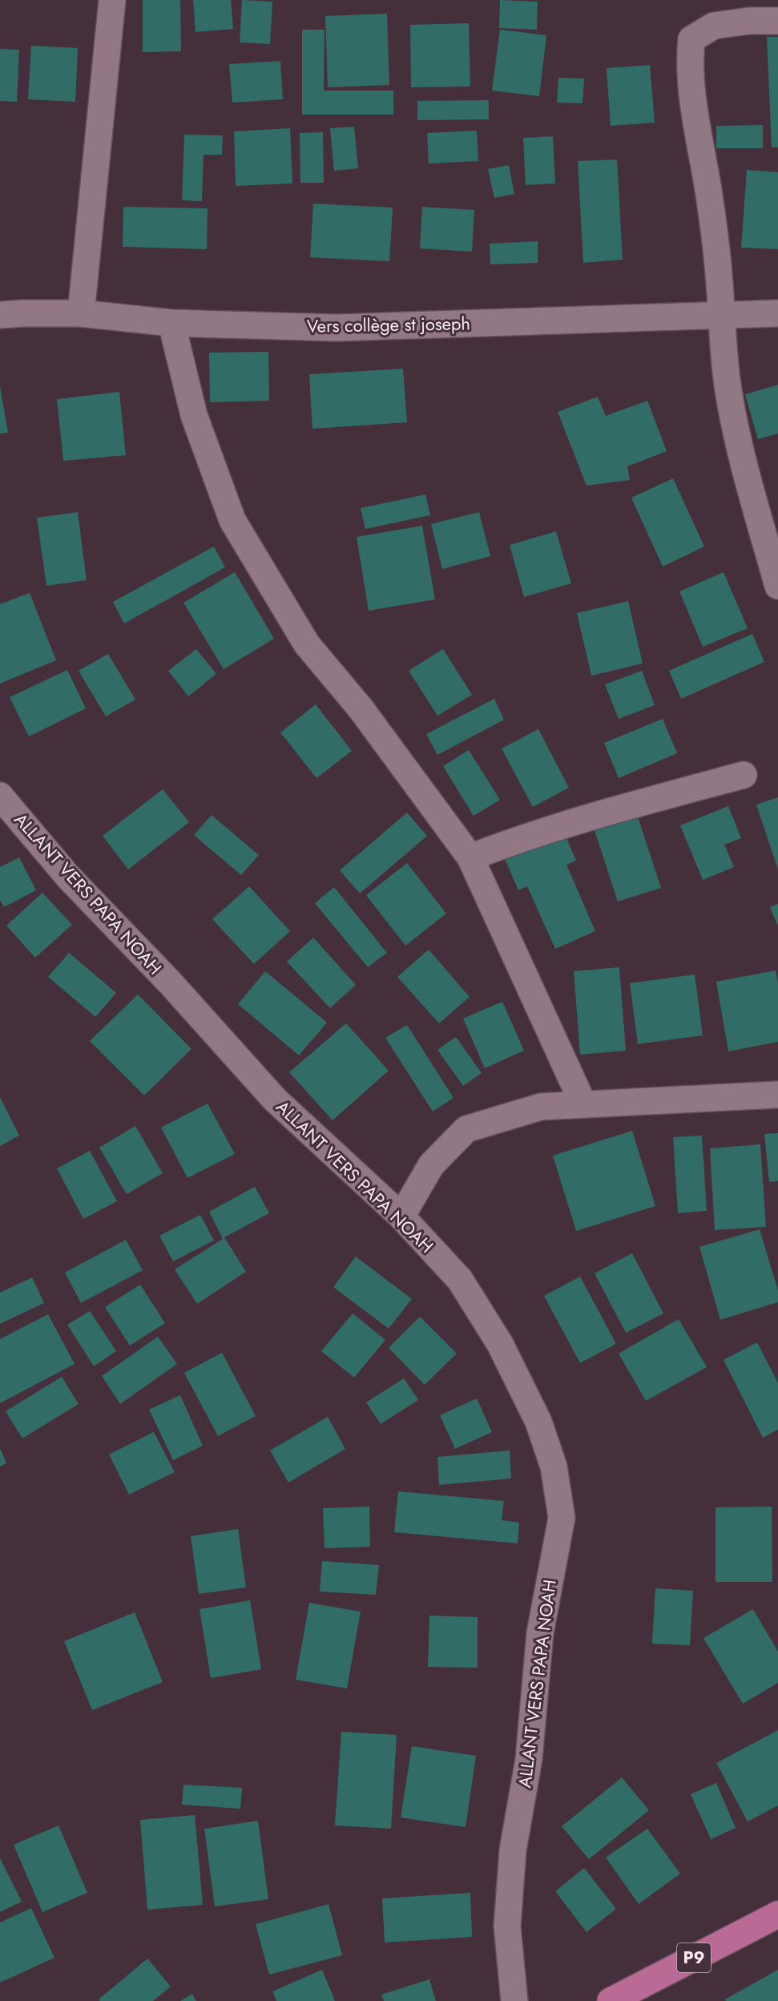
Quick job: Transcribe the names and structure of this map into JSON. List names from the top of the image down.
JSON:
{
  "streets": {
    "main road": ["P9"],
    "street": ["Vers collège st joseph", "ALLANT VERS PAPA NOAH"]
  }
}
